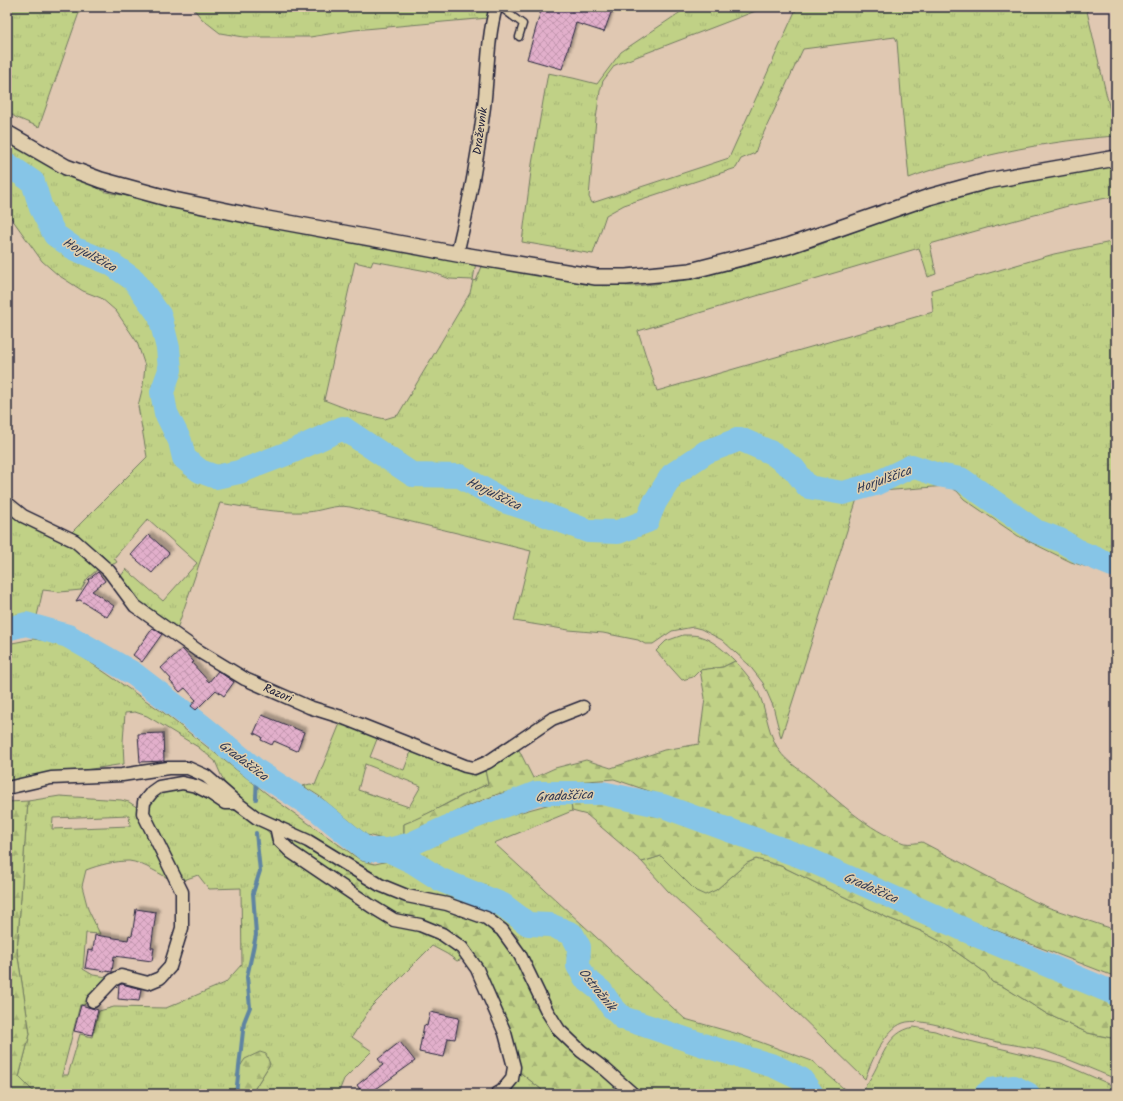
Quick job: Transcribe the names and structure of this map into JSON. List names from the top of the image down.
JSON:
{
  "streets": {
    "street": ["Draževnik", "Razori"]
  },
  "water": ["Horjulščica", "Gradaščica", "Ostrožnik"]
}
